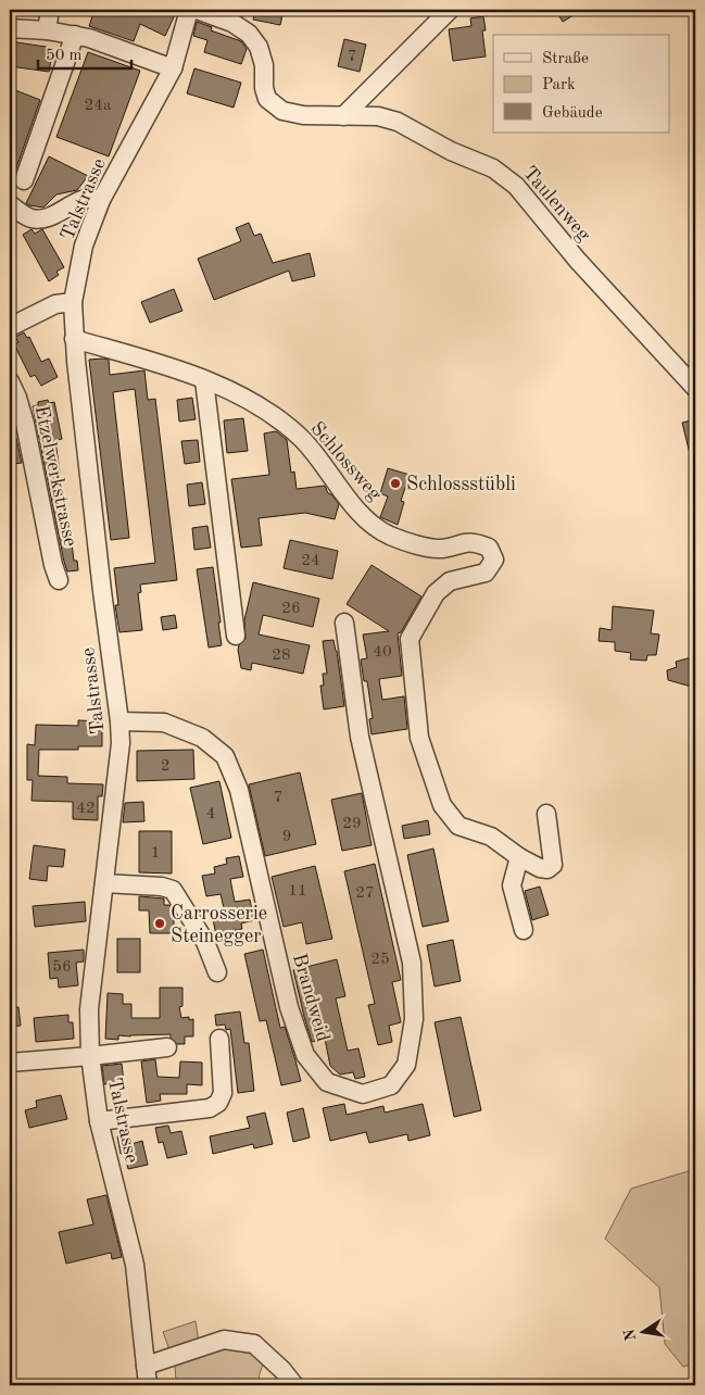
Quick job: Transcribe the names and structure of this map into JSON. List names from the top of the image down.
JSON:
{
  "streets": {
    "street": [
      "Talstrasse",
      "Taulenweg",
      "Schlossweg",
      "Etzelwerkstrasse",
      "Brandweid"
    ]
  },
  "crossings": [
    ["Talstrasse", "Schlossweg"],
    ["Talstrasse", "Brandweid"]
  ],
  "places": ["Schlossstübli", "Carrosserie Steinegger"],
  "house_numbers": [
    "7",
    "24a",
    "24",
    "26",
    "40",
    "28",
    "2",
    "7",
    "42",
    "4",
    "29",
    "9",
    "1",
    "11",
    "27",
    "25",
    "56"
  ],
  "legend": ["Straße", "Park", "Gebäude"],
  "scale_bar": "50 m",
  "north": "left"
}
